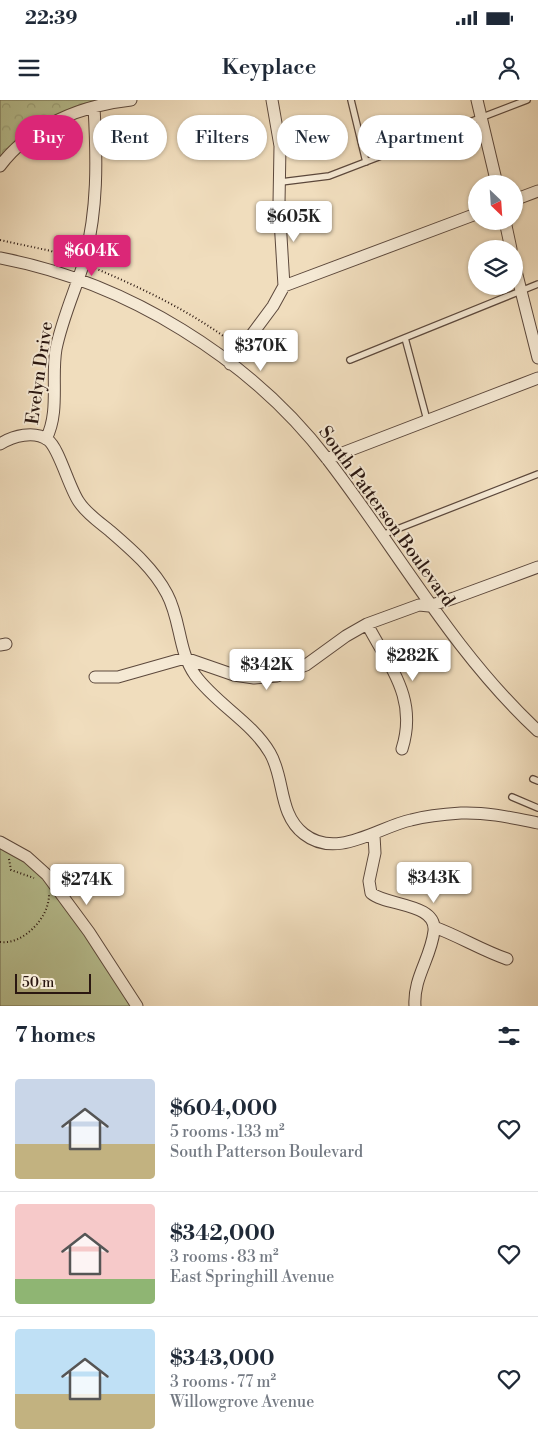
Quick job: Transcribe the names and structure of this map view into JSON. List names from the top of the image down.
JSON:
{
  "streets": {
    "street": ["Evelyn Drive", "South Patterson Boulevard"]
  },
  "crossings": [
    ["Evelyn Drive", "South Patterson Boulevard"]
  ],
  "scale_bar": "50 m",
  "north": "bottom right",
  "page": {
    "status": "22:39",
    "header": "Keyplace",
    "chip": [
      "Buy",
      "Rent",
      "Filters",
      "New",
      "Apartment"
    ],
    "price": [
      "$605K",
      "$604K",
      "$370K",
      "$282K",
      "$342K",
      "$343K",
      "$274K"
    ],
    "scale": "50 m",
    "heading": "7 homes",
    "list": [
      {
        "name": "$604,000",
        "note": "5 rooms · 133 m² · South Patterson Boulevard"
      },
      {
        "name": "$342,000",
        "note": "3 rooms · 83 m² · East Springhill Avenue"
      },
      {
        "name": "$343,000",
        "note": "3 rooms · 77 m² · Willowgrove Avenue"
      }
    ]
  }
}
